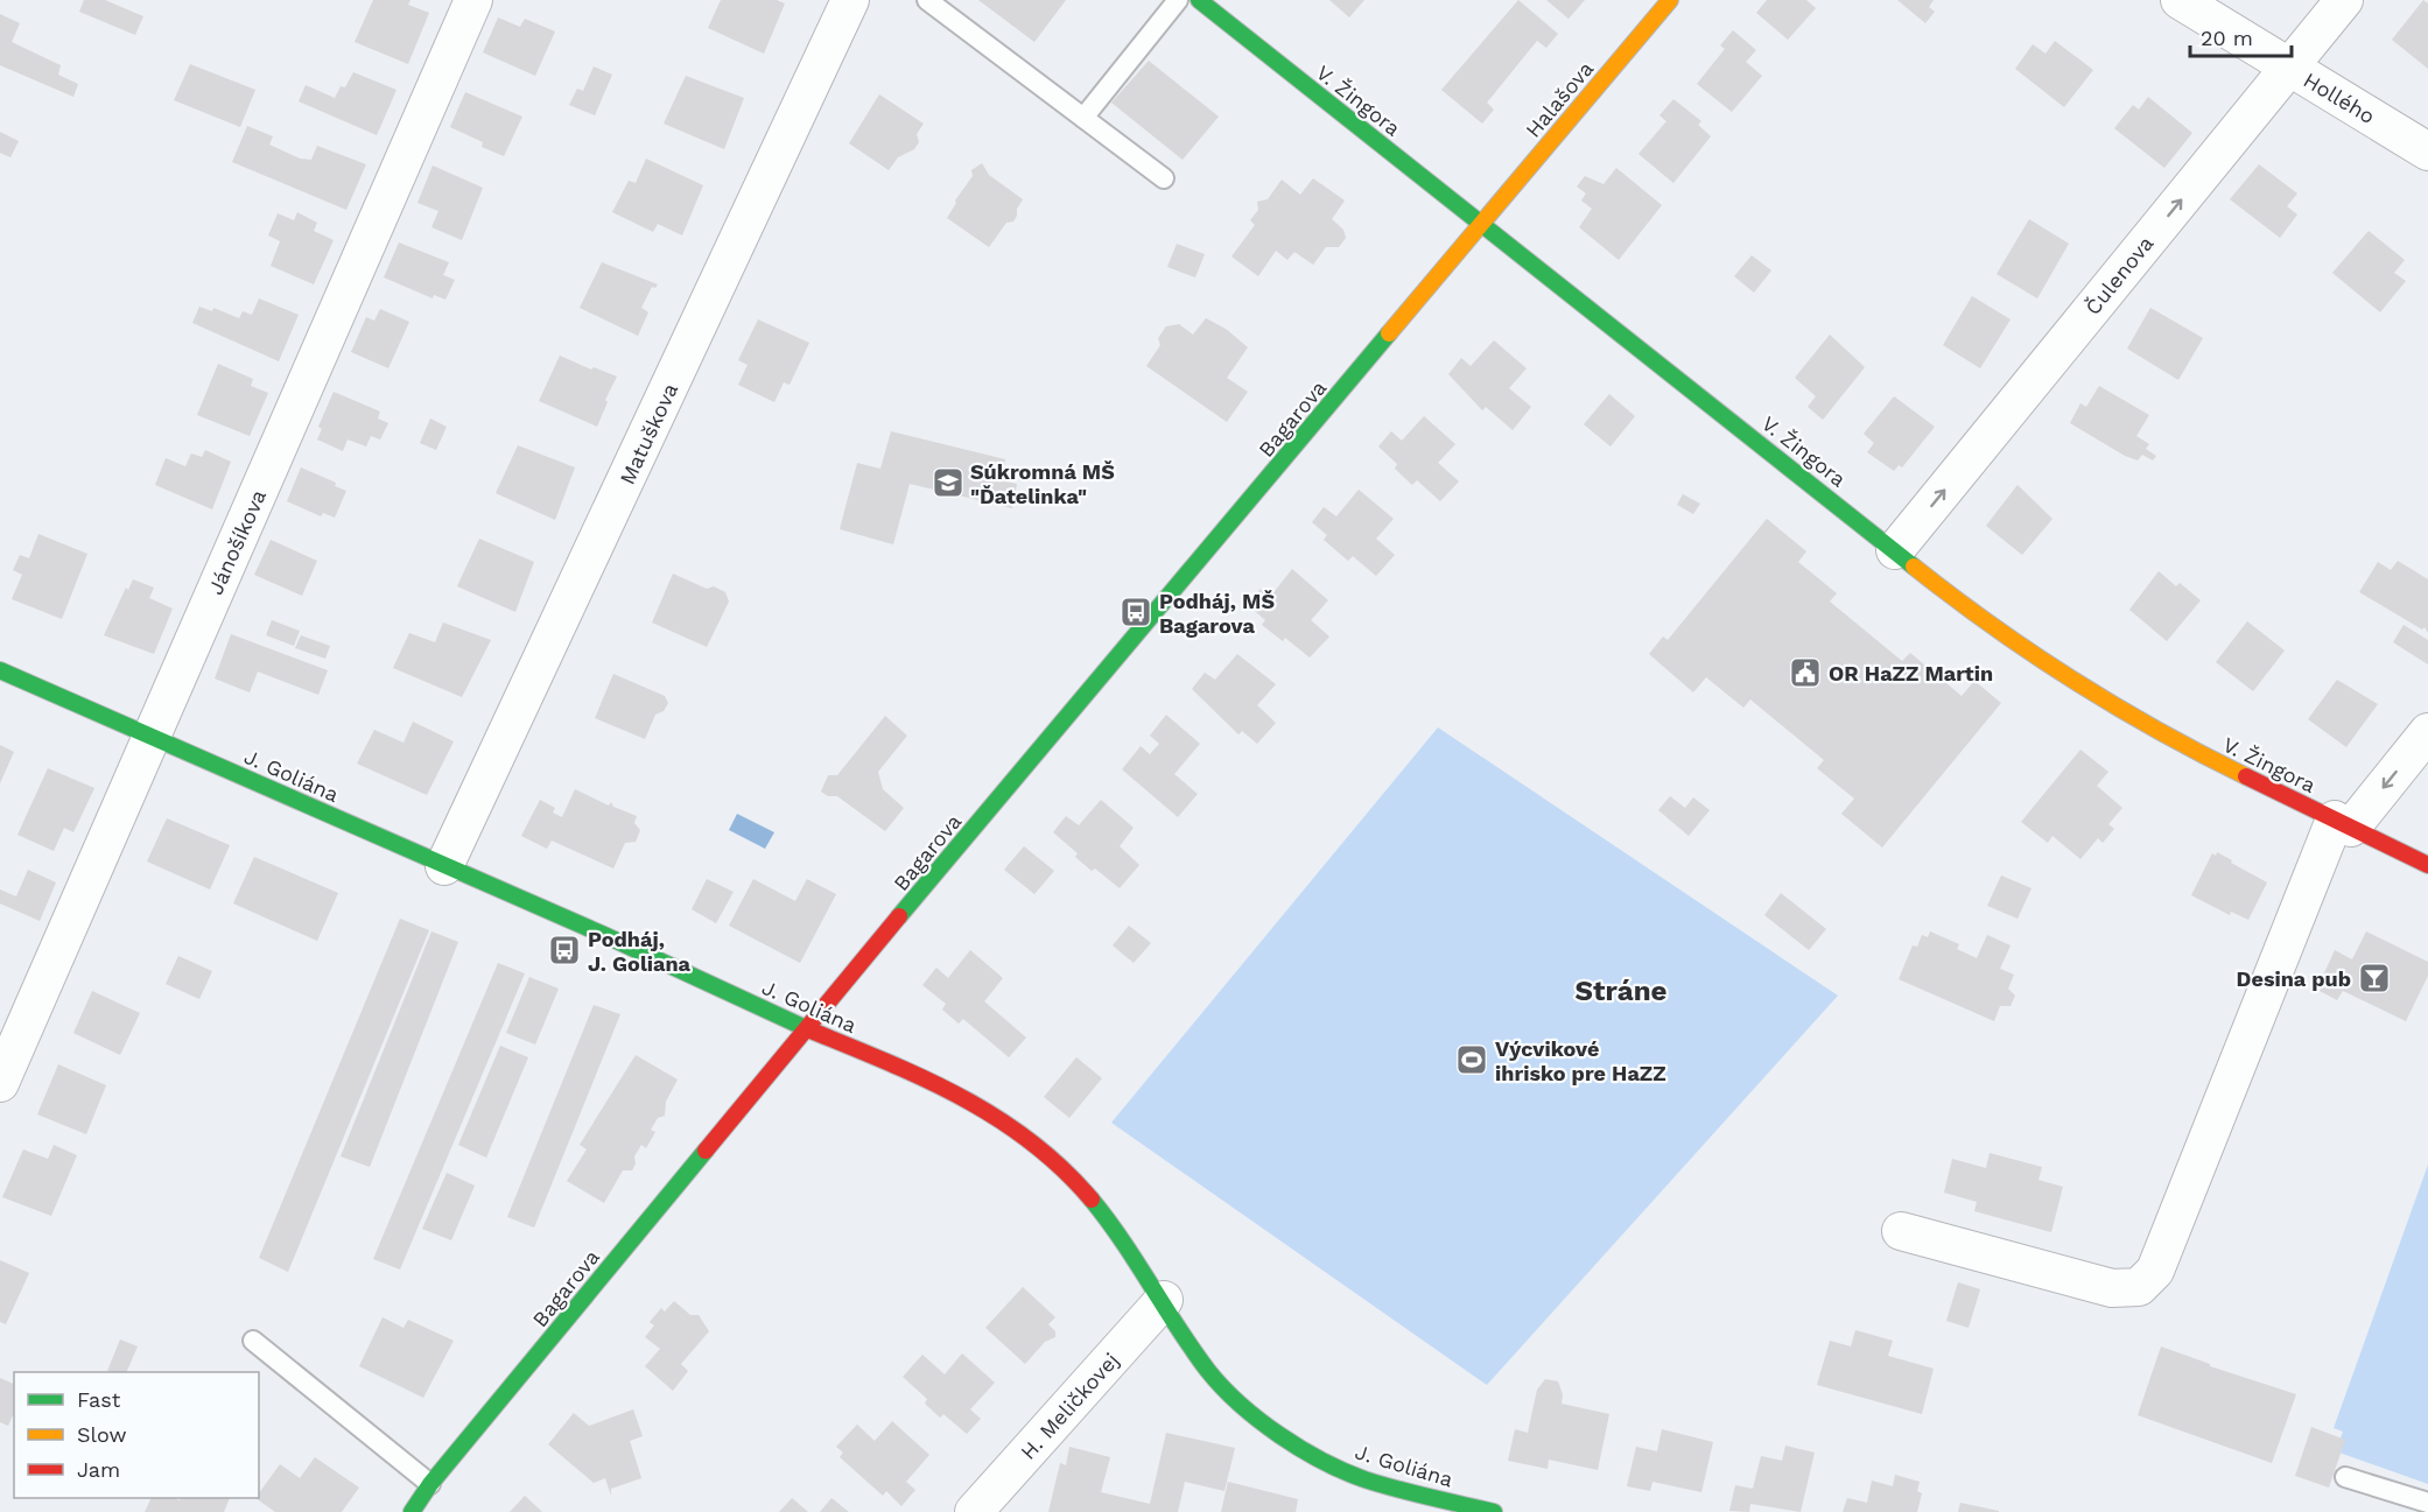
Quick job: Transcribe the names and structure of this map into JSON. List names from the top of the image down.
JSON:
{
  "streets": {
    "street": [
      "Hollého",
      "Halašova",
      "V. Žingora",
      "Čulenova",
      "Bagarova",
      "Matuškova",
      "Jánošíkova",
      "J. Goliána",
      "H. Meličkovej"
    ]
  },
  "crossings": [
    ["Hollého", "Čulenova"],
    ["Halašova", "V. Žingora"],
    ["Halašova", "Bagarova"],
    ["V. Žingora", "Čulenova"],
    ["V. Žingora", "Bagarova"],
    ["Bagarova", "J. Goliána"],
    ["Matuškova", "J. Goliána"],
    ["Jánošíkova", "J. Goliána"],
    ["J. Goliána", "H. Meličkovej"]
  ],
  "one_way": ["Čulenova"],
  "districts": ["Stráne"],
  "places": {
    "school or university": ["Súkromná MŠ \"Ďatelinka\""],
    "bus stop": ["Podháj, MŠ Bagarova", "Podháj, J. Goliana"],
    "public building": ["OR HaZZ Martin"],
    "bar": ["Desina pub"],
    "sports": ["Výcvikové ihrisko pre HaZZ"]
  },
  "legend": ["Fast", "Slow", "Jam"],
  "scale_bar": "20 m"
}
